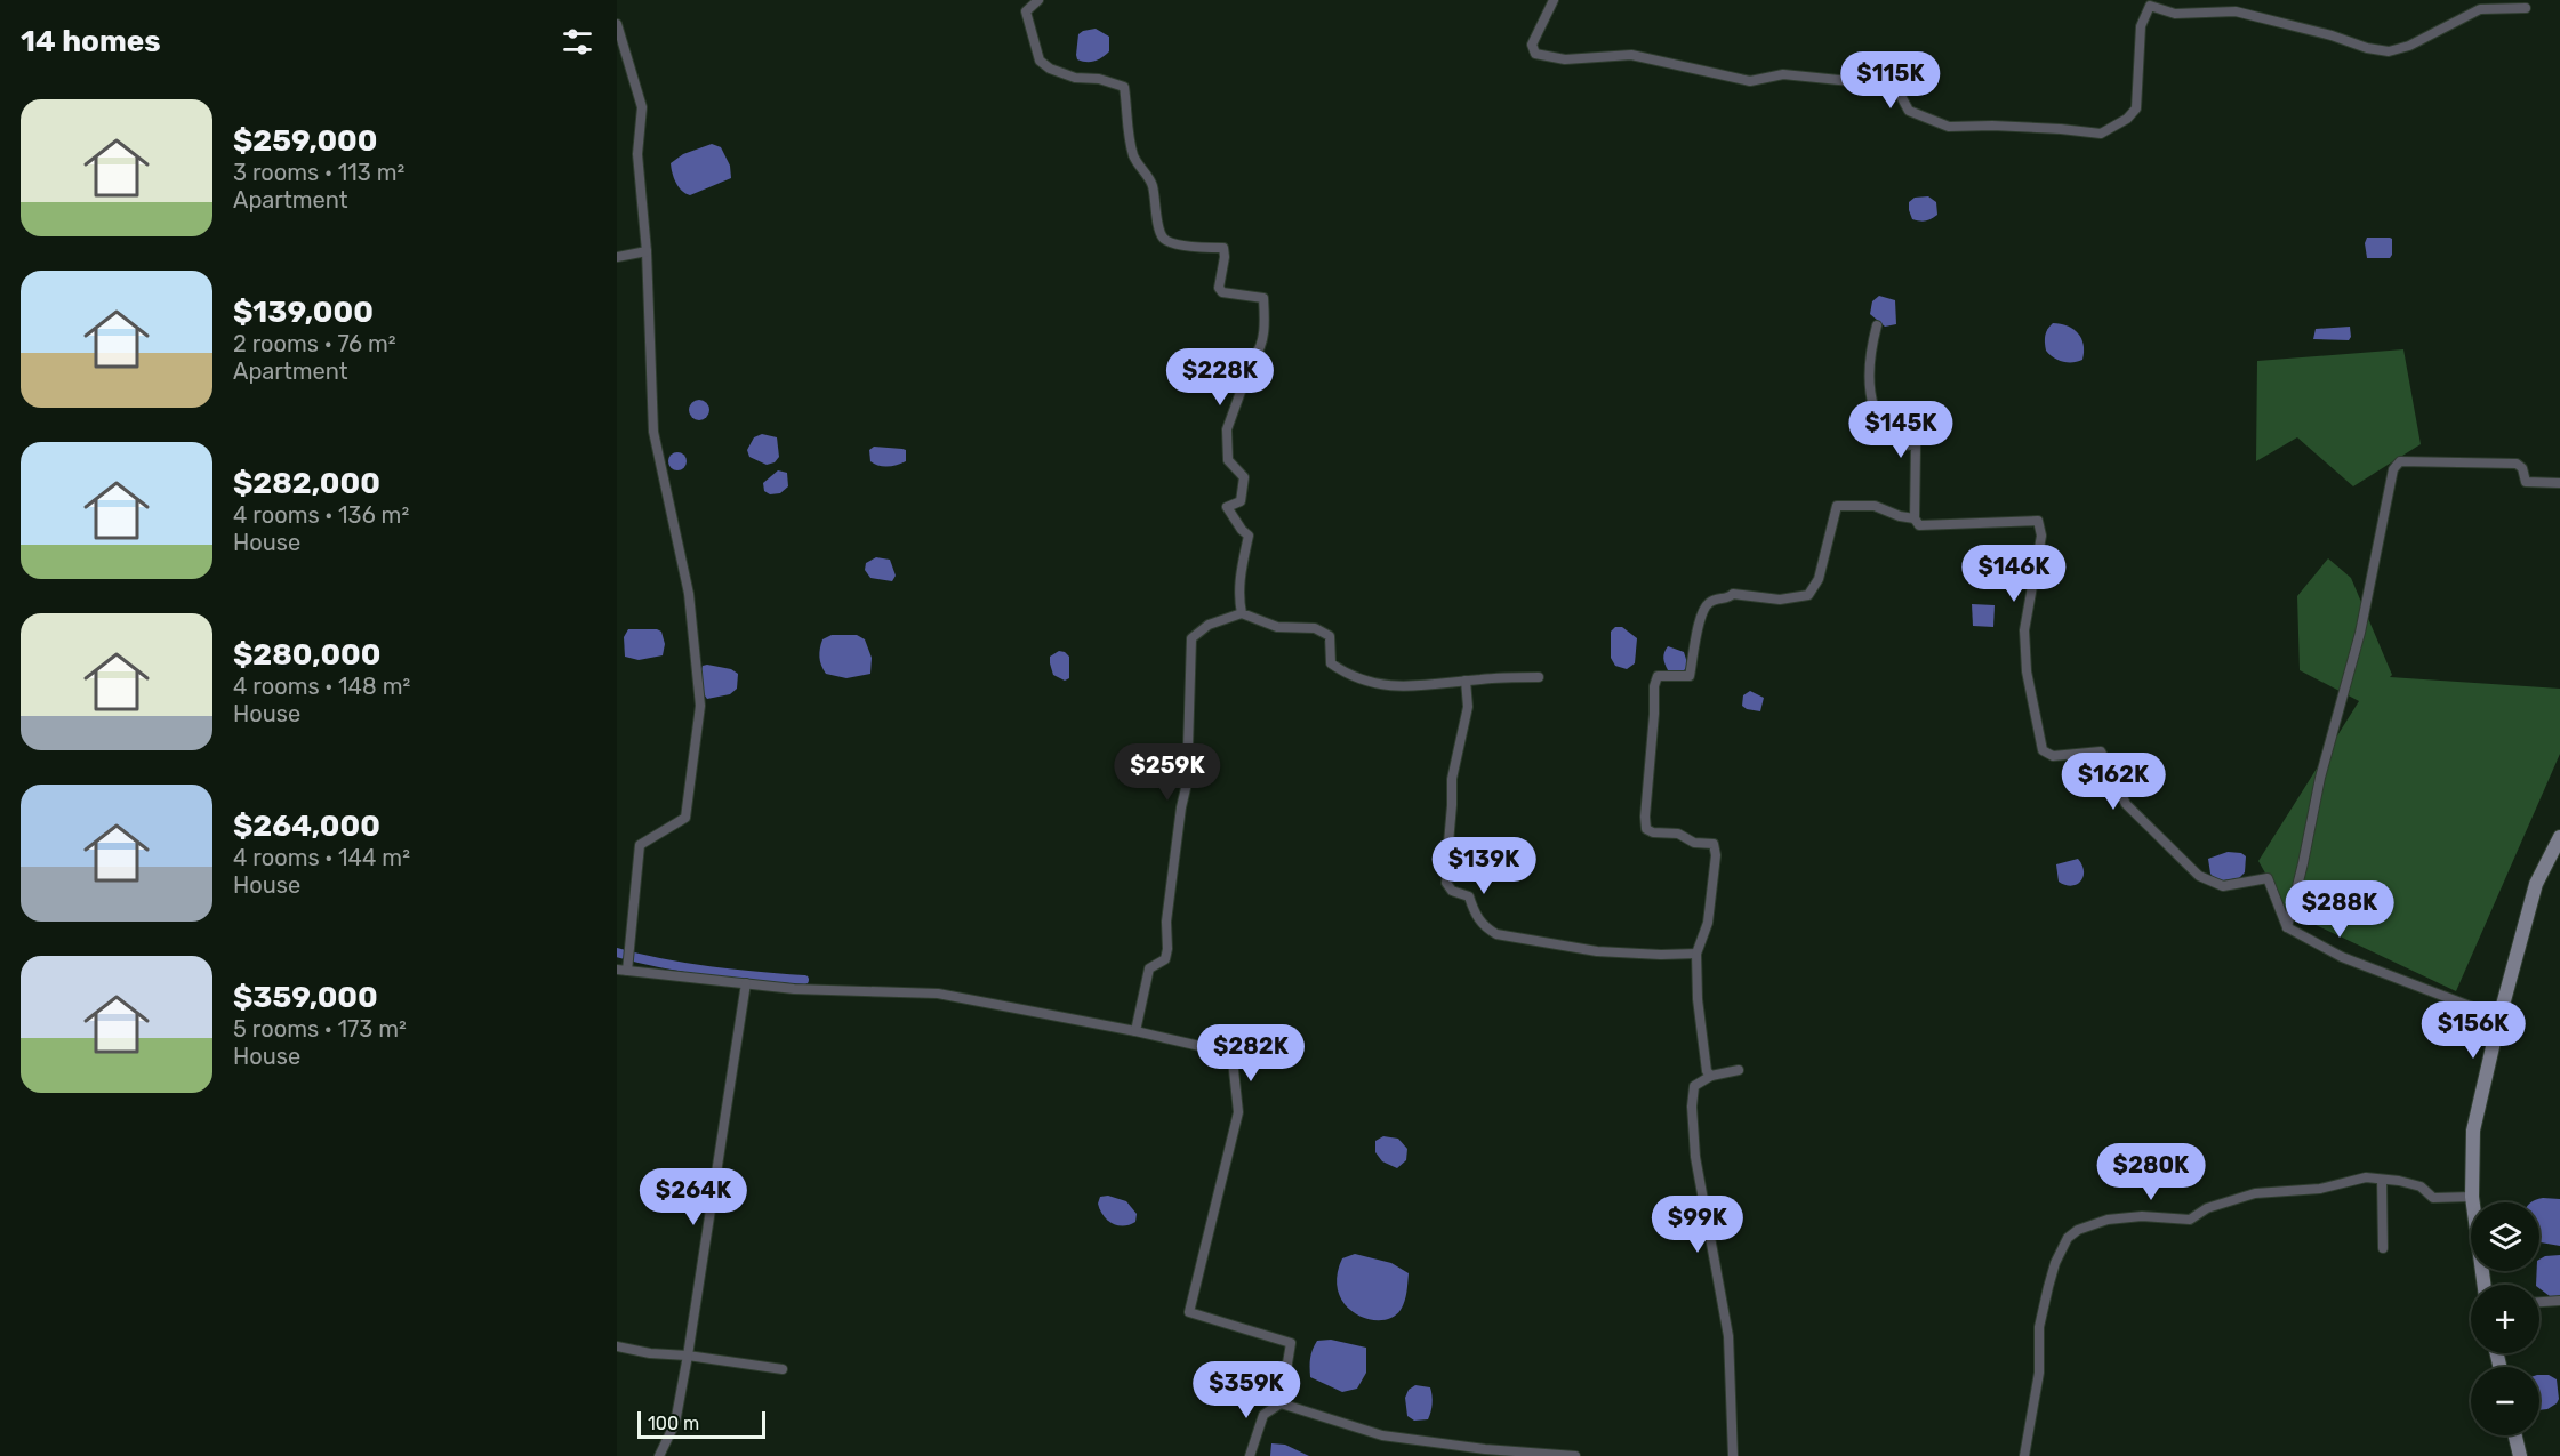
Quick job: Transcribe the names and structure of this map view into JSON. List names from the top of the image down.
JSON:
{
  "scale_bar": "100 m",
  "page": {
    "heading": "14 homes",
    "price": [
      "$115K",
      "$228K",
      "$145K",
      "$146K",
      "$259K",
      "$162K",
      "$139K",
      "$288K",
      "$156K",
      "$282K",
      "$280K",
      "$264K",
      "$99K",
      "$359K"
    ],
    "list": [
      {
        "name": "$259,000",
        "note": "3 rooms · 113 m² · Apartment"
      },
      {
        "name": "$139,000",
        "note": "2 rooms · 76 m² · Apartment"
      },
      {
        "name": "$282,000",
        "note": "4 rooms · 136 m² · House"
      },
      {
        "name": "$280,000",
        "note": "4 rooms · 148 m² · House"
      },
      {
        "name": "$264,000",
        "note": "4 rooms · 144 m² · House"
      },
      {
        "name": "$359,000",
        "note": "5 rooms · 173 m² · House"
      }
    ],
    "map_buttons": ["+", "−"],
    "scale": "100 m"
  }
}
